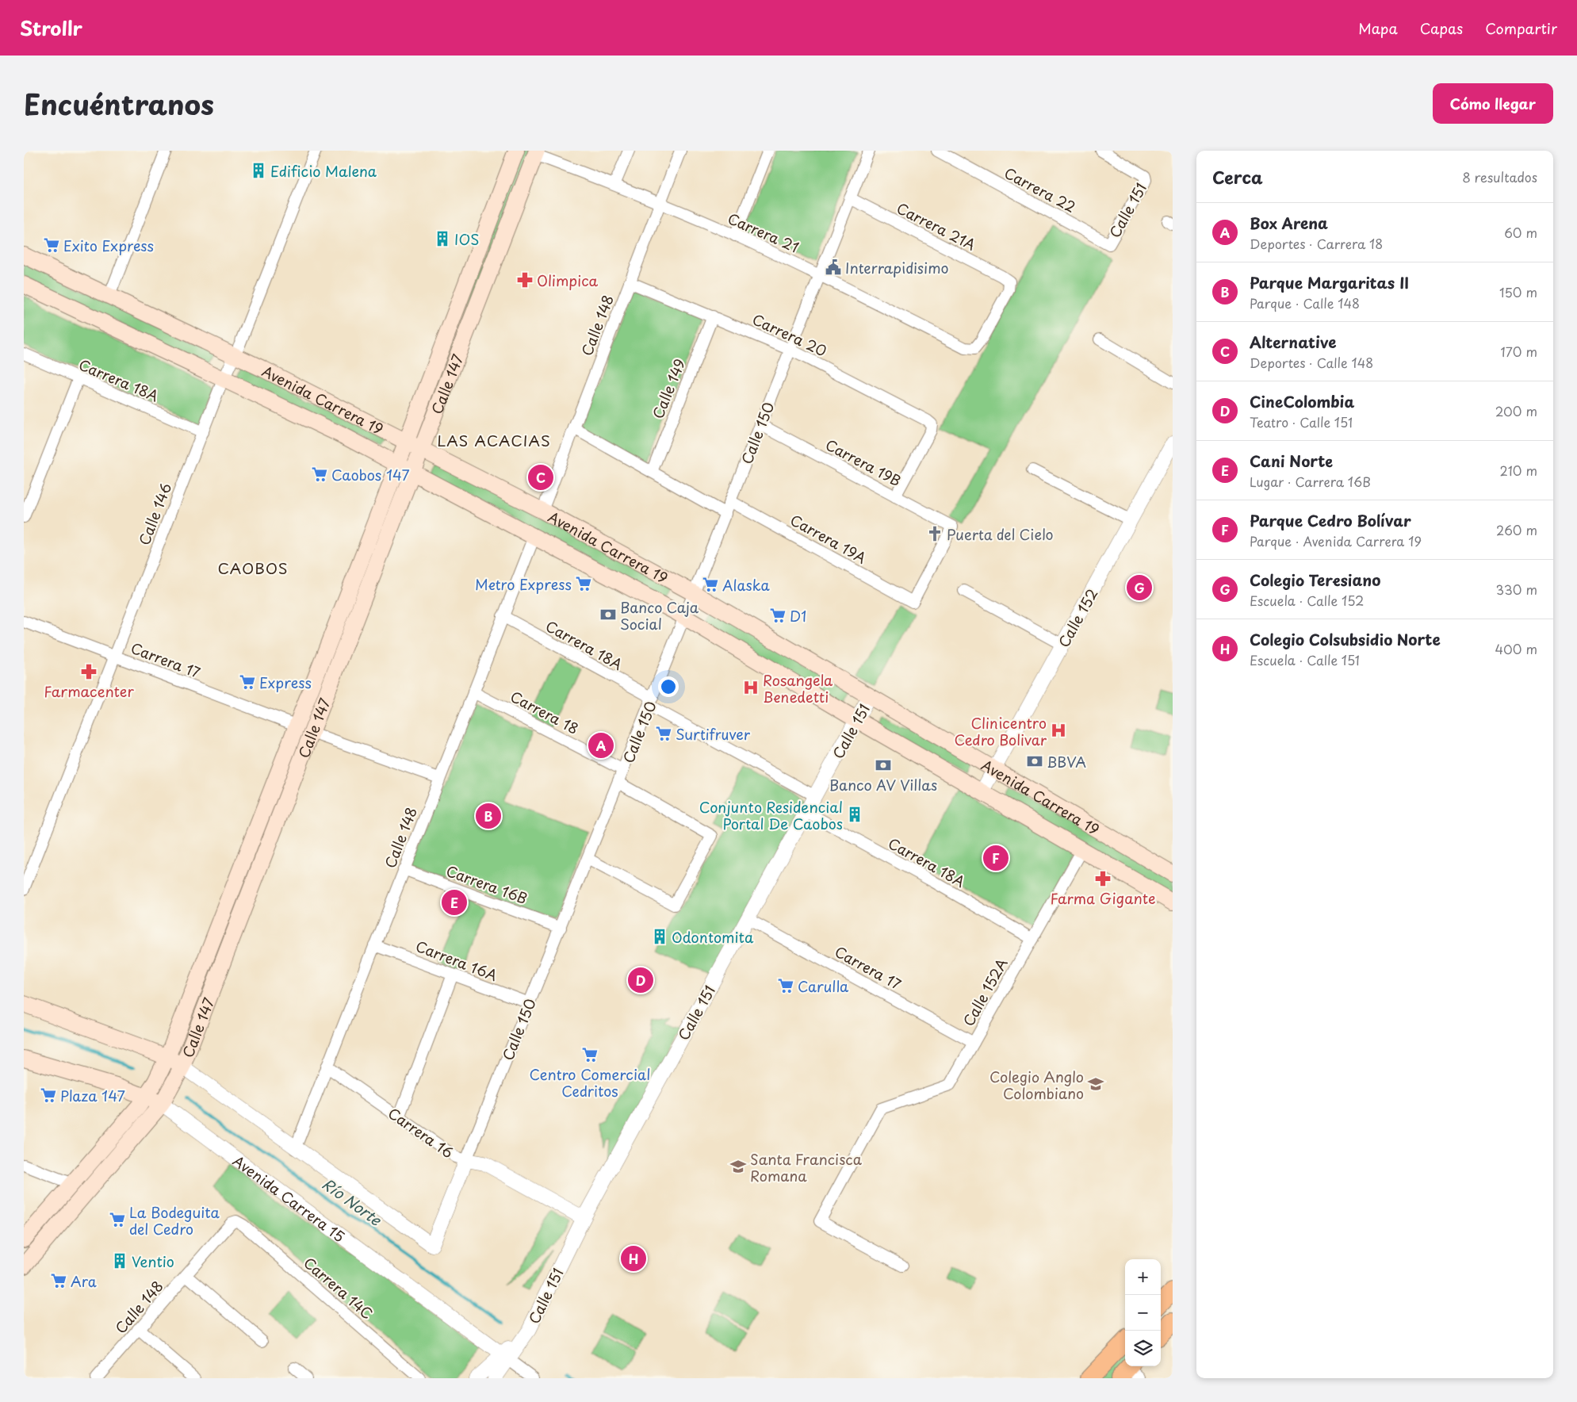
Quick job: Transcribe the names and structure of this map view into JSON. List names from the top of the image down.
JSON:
{
  "streets": {
    "main road": ["Calle 147", "Avenida Carrera 19", "Avenida Carrera 15"],
    "street": [
      "Carrera 22",
      "Calle 151",
      "Carrera 21A",
      "Carrera 21",
      "Calle 148",
      "Carrera 20",
      "Carrera 18A",
      "Calle 149",
      "Calle 150",
      "Carrera 19B",
      "Calle 146",
      "Carrera 19A",
      "Calle 152",
      "Carrera 17",
      "Carrera 18",
      "Carrera 16B",
      "Carrera 16A",
      "Calle 152A",
      "Carrera 16",
      "Carrera 14C"
    ]
  },
  "crossings": [
    ["Carrera 22", "Calle 151"],
    ["Calle 151", "Carrera 18A"],
    ["Calle 151", "Avenida Carrera 19"],
    ["Calle 151", "Carrera 17"],
    ["Calle 151", "Carrera 16"],
    ["Calle 151", "Avenida Carrera 15"],
    ["Carrera 21A", "Carrera 21"],
    ["Carrera 21A", "Calle 150"],
    ["Carrera 21", "Calle 148"],
    ["Carrera 21", "Calle 147"],
    ["Carrera 21", "Calle 150"],
    ["Calle 148", "Carrera 20"],
    ["Calle 148", "Carrera 18A"],
    ["Calle 148", "Avenida Carrera 19"],
    ["Calle 148", "Calle 150"],
    ["Calle 148", "Carrera 18"],
    ["Calle 148", "Carrera 16B"],
    ["Calle 148", "Carrera 16A"],
    ["Calle 148", "Carrera 16"],
    ["Calle 148", "Carrera 14C"],
    ["Carrera 20", "Calle 149"],
    ["Carrera 20", "Calle 150"],
    ["Carrera 20", "Carrera 19B"],
    ["Carrera 18A", "Calle 150"],
    ["Carrera 18A", "Calle 146"],
    ["Carrera 18A", "Calle 152A"],
    ["Calle 147", "Avenida Carrera 19"],
    ["Calle 147", "Carrera 17"],
    ["Calle 147", "Avenida Carrera 15"],
    ["Avenida Carrera 19", "Calle 150"],
    ["Avenida Carrera 19", "Calle 146"],
    ["Avenida Carrera 19", "Calle 152"],
    ["Avenida Carrera 19", "Calle 152A"],
    ["Calle 150", "Carrera 19B"],
    ["Calle 150", "Carrera 19A"],
    ["Calle 150", "Carrera 18"],
    ["Calle 150", "Carrera 16B"],
    ["Calle 150", "Carrera 16A"],
    ["Calle 150", "Carrera 16"],
    ["Carrera 19B", "Carrera 19A"],
    ["Calle 146", "Carrera 17"],
    ["Carrera 17", "Calle 152A"]
  ],
  "districts": ["LAS ACACIAS", "CAOBOS"],
  "water": ["Río Norte"],
  "places": {
    "building": [
      "Edificio Malena",
      "IOS",
      "Conjunto Residencial Portal De Caobos",
      "Odontomita",
      "Ventio"
    ],
    "supermarket": [
      "Exito Express",
      "Caobos 147",
      "Metro Express",
      "Alaska",
      "D1",
      "Express",
      "Surtifruver",
      "Carulla",
      "Centro Comercial Cedritos",
      "Plaza 147",
      "La Bodeguita del Cedro",
      "Ara"
    ],
    "public building": ["Interrapidisimo"],
    "pharmacy": ["Olimpica", "Farmacenter", "Farma Gigante"],
    "church": ["Puerta del Cielo"],
    "bank": ["Banco Caja Social", "BBVA", "Banco AV Villas"],
    "hospital": ["Rosangela Benedetti", "Clinicentro Cedro Bolivar"],
    "school or university": ["Colegio Anglo Colombiano", "Santa Francisca Romana"]
  },
  "page": {
    "header": "Strollr",
    "nav": ["Mapa", "Capas", "Compartir"],
    "title": "Encuéntranos",
    "buttons": "Cómo llegar",
    "heading": ["Cerca", "8 resultados"],
    "list": [
      {
        "mark": "A",
        "name": "Box Arena",
        "note": "Deportes · Carrera 18",
        "value": "60 m"
      },
      {
        "mark": "B",
        "name": "Parque Margaritas II",
        "note": "Parque · Calle 148",
        "value": "150 m"
      },
      {
        "mark": "C",
        "name": "Alternative",
        "note": "Deportes · Calle 148",
        "value": "170 m"
      },
      {
        "mark": "D",
        "name": "CineColombia",
        "note": "Teatro · Calle 151",
        "value": "200 m"
      },
      {
        "mark": "E",
        "name": "Cani Norte",
        "note": "Lugar · Carrera 16B",
        "value": "210 m"
      },
      {
        "mark": "F",
        "name": "Parque Cedro Bolívar",
        "note": "Parque · Avenida Carrera 19",
        "value": "260 m"
      },
      {
        "mark": "G",
        "name": "Colegio Teresiano",
        "note": "Escuela · Calle 152",
        "value": "330 m"
      },
      {
        "mark": "H",
        "name": "Colegio Colsubsidio Norte",
        "note": "Escuela · Calle 151",
        "value": "400 m"
      }
    ],
    "pins": [
      "C",
      "G",
      "A",
      "B",
      "F",
      "E",
      "D",
      "H"
    ],
    "map_buttons": ["+", "−"]
  }
}
